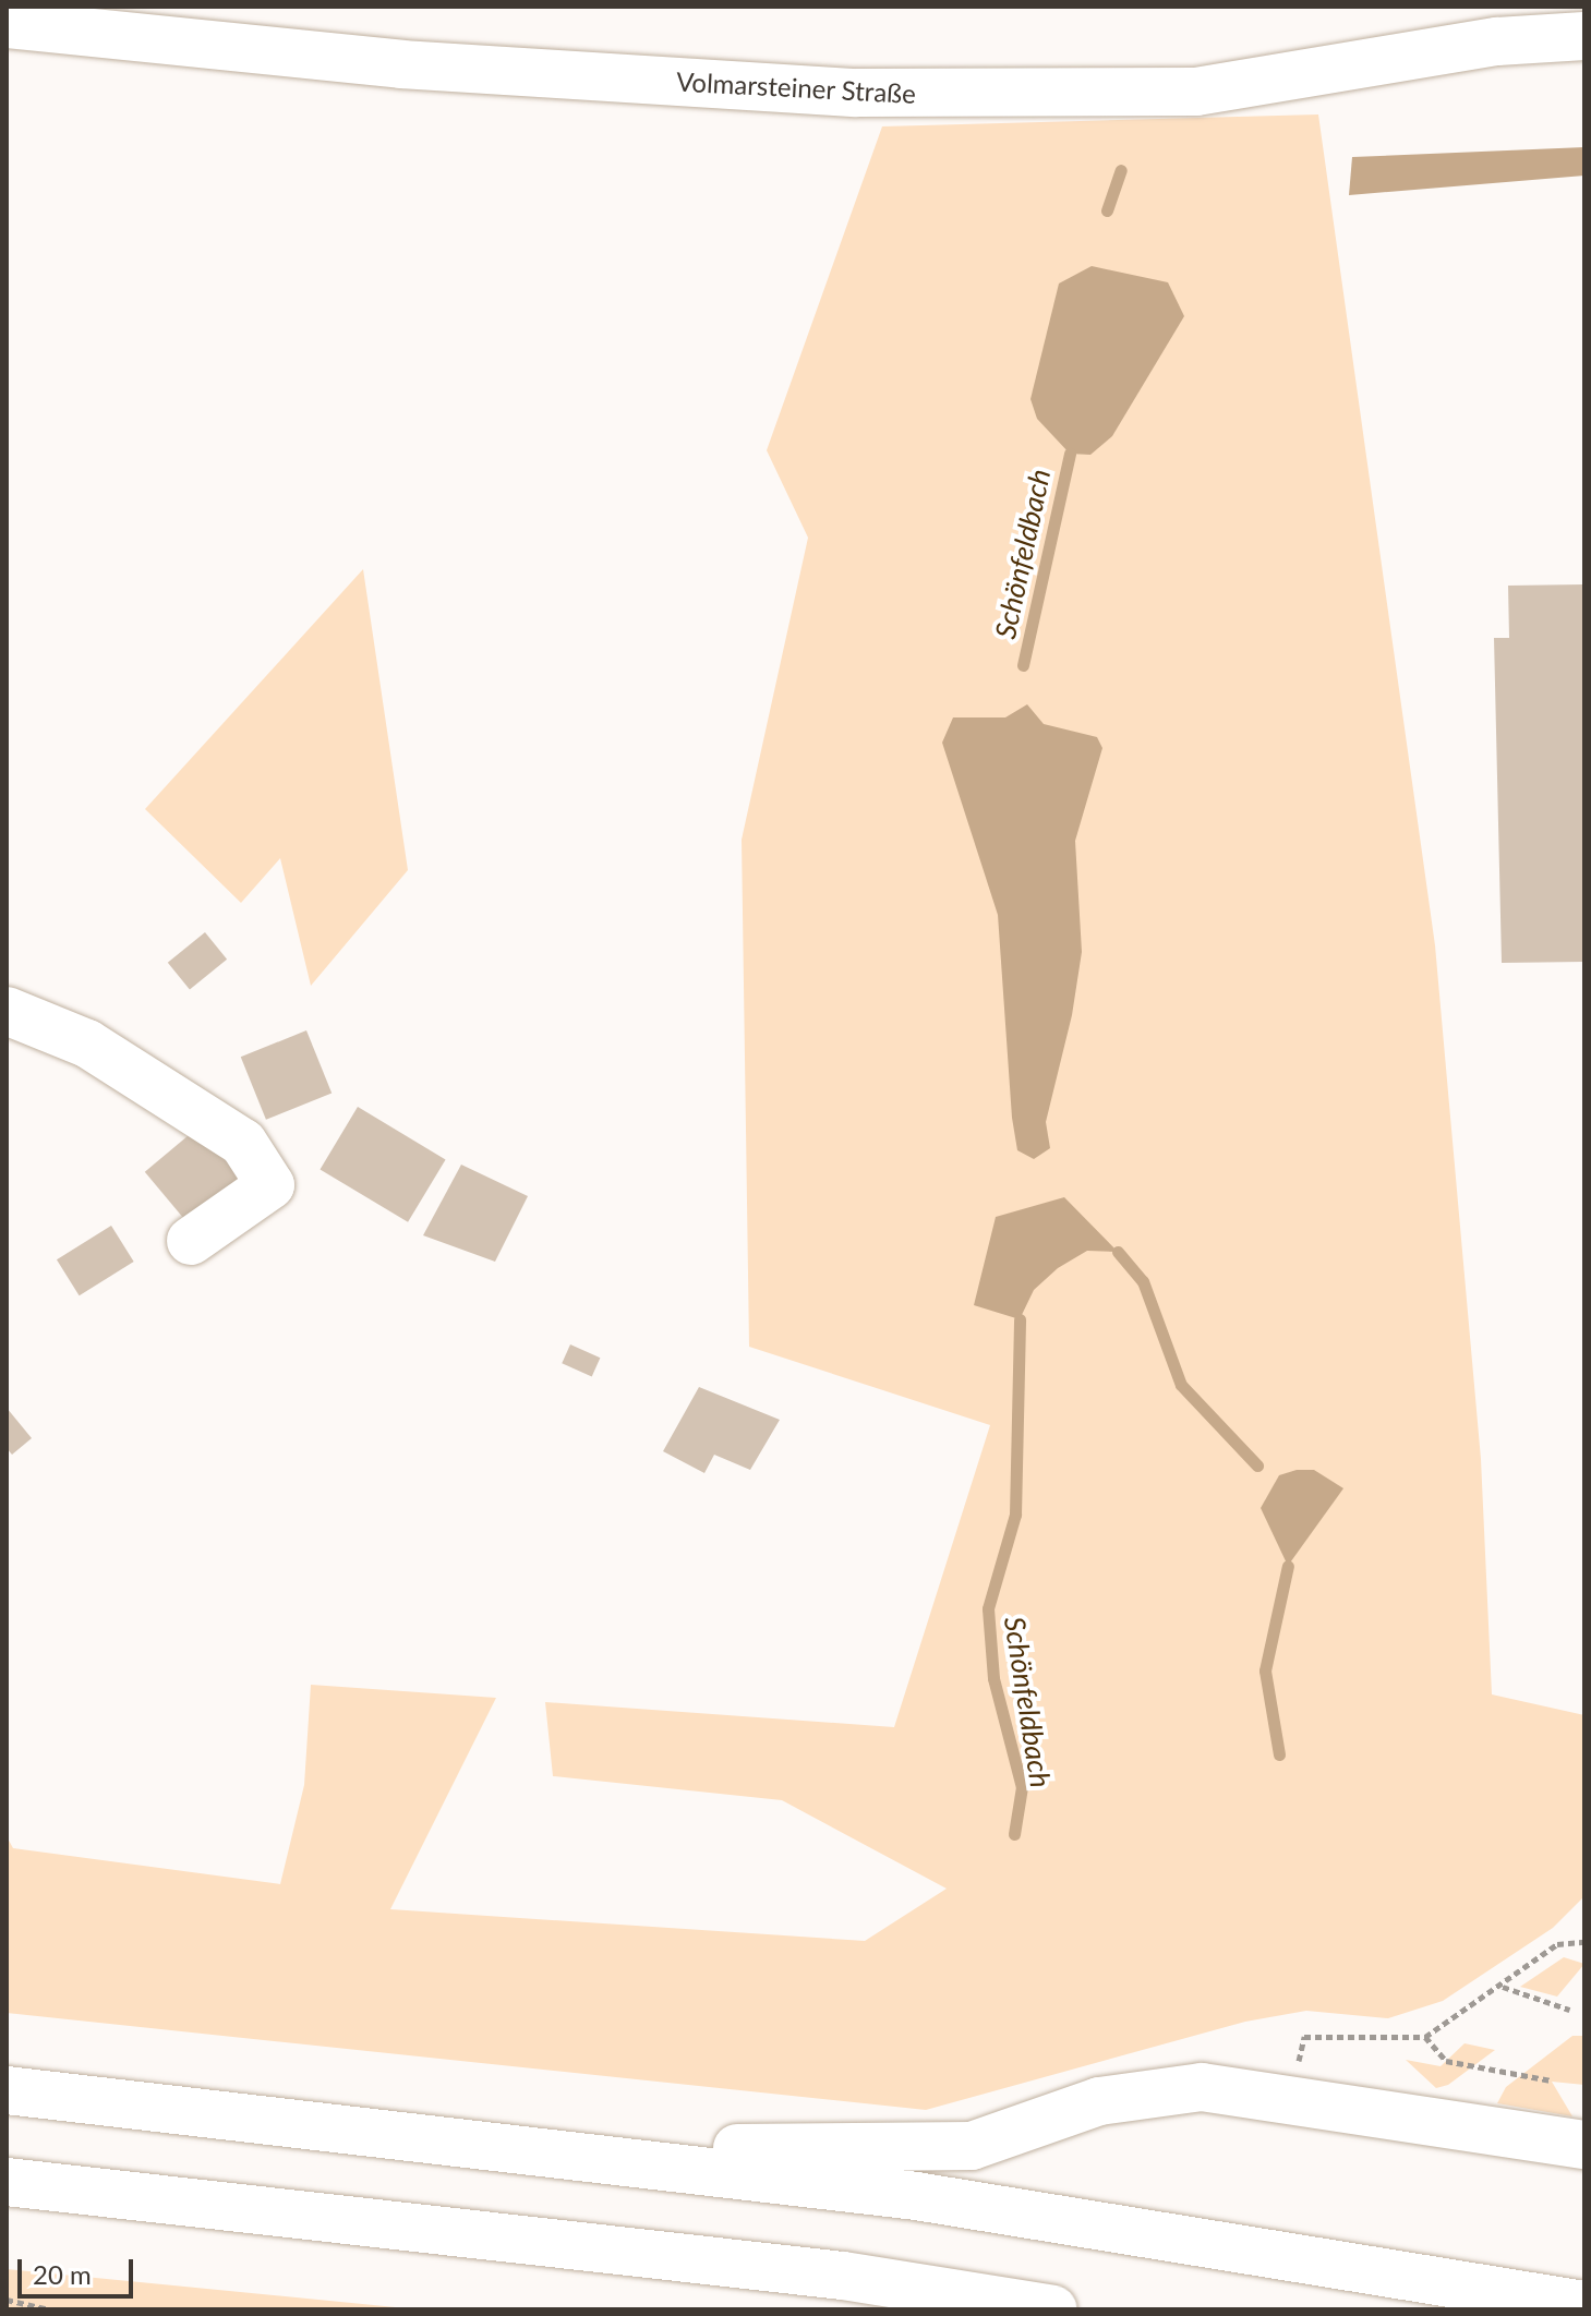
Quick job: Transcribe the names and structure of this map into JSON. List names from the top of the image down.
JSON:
{
  "streets": {
    "main road": ["Volmarsteiner Straße"]
  },
  "water": ["Schönfeldbach"],
  "scale_bar": "20 m"
}
